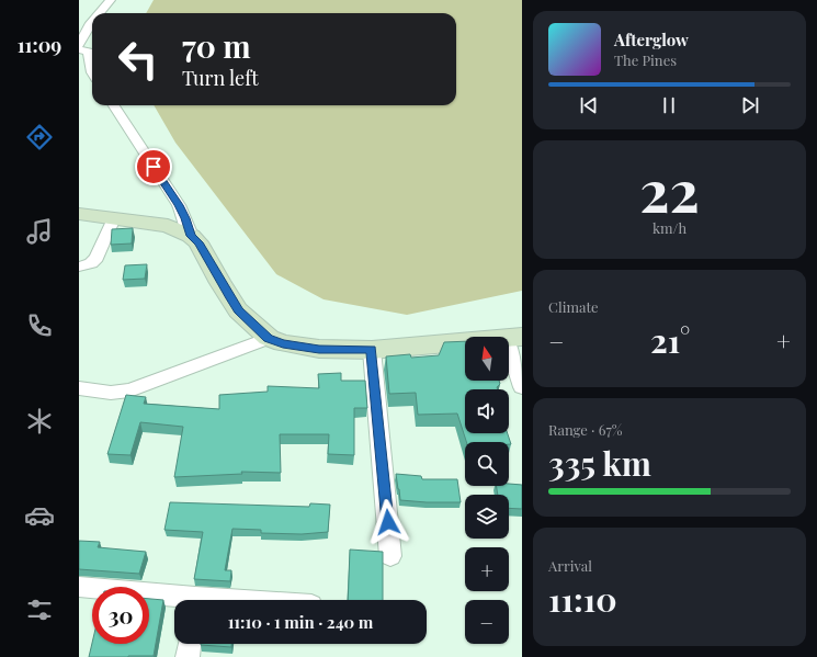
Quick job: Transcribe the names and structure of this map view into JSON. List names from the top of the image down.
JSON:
{
  "north": "top",
  "page": {
    "tabs": "11:09",
    "turn": ["70 m", "Turn left"],
    "song": ["Afterglow", "The Pines"],
    "tile": [
      ["22", "km/h"],
      "Climate",
      ["Range · 67%", "335 km"],
      ["Arrival", "11:10"]
    ],
    "heat": ["−", "21°", "+"],
    "map_buttons": ["+", "−"],
    "limit": "30",
    "trip": "11:10 · 1 min · 240 m"
  }
}
